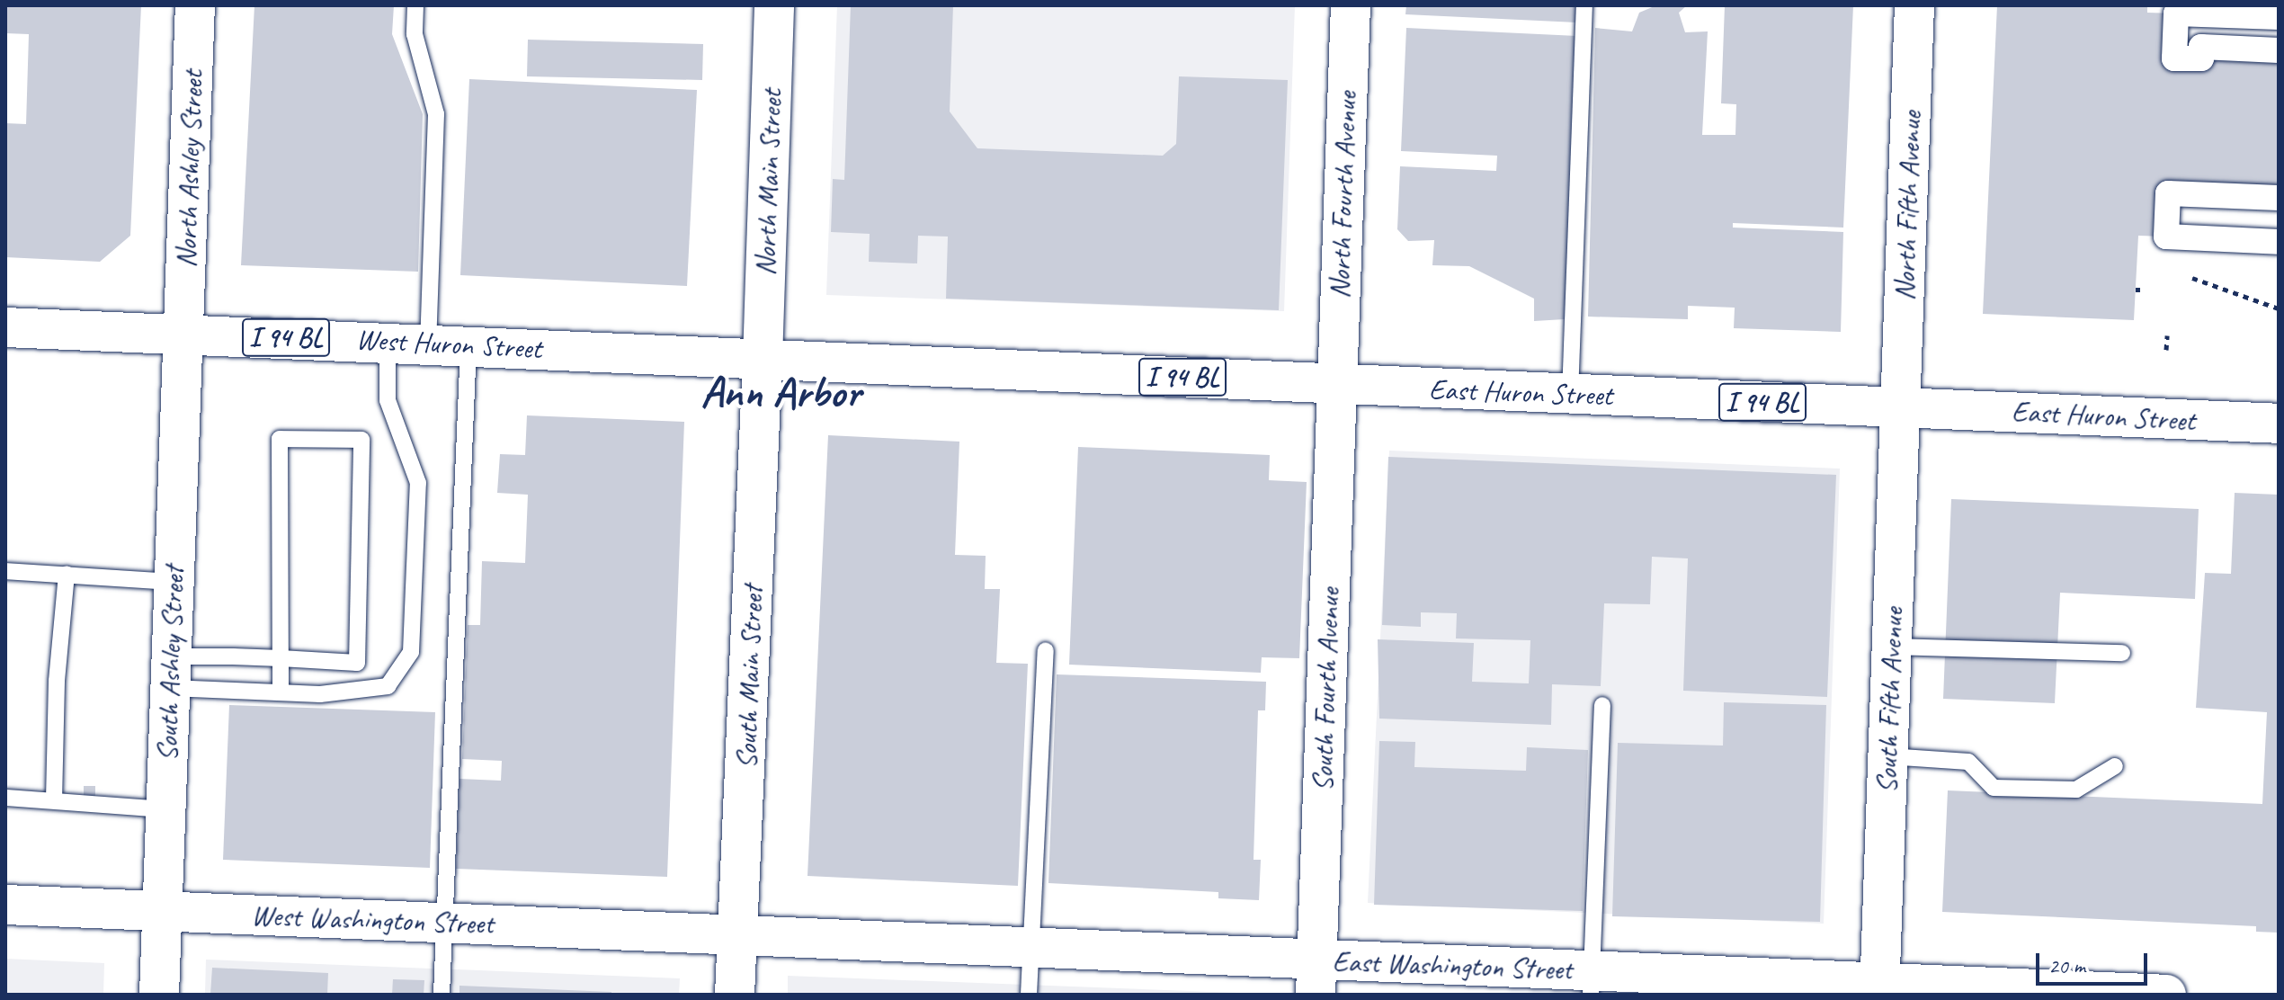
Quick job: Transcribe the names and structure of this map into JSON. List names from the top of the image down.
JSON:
{
  "streets": {
    "main road": [
      "North Ashley Street",
      "North Main Street",
      "North Fourth Avenue",
      "North Fifth Avenue",
      "I 94 BL",
      "West Huron Street",
      "East Huron Street",
      "South Ashley Street",
      "South Main Street",
      "South Fourth Avenue",
      "South Fifth Avenue",
      "West Washington Street",
      "East Washington Street"
    ]
  },
  "crossings": [
    ["North Ashley Street", "West Huron Street"],
    ["North Ashley Street", "South Ashley Street"],
    ["North Main Street", "West Huron Street"],
    ["North Main Street", "East Huron Street"],
    ["North Main Street", "South Main Street"],
    ["North Fourth Avenue", "East Huron Street"],
    ["North Fourth Avenue", "South Fourth Avenue"],
    ["North Fifth Avenue", "East Huron Street"],
    ["North Fifth Avenue", "South Fifth Avenue"],
    ["West Huron Street", "East Huron Street"],
    ["West Huron Street", "South Ashley Street"],
    ["West Huron Street", "South Main Street"],
    ["East Huron Street", "South Main Street"],
    ["East Huron Street", "South Fourth Avenue"],
    ["East Huron Street", "South Fifth Avenue"],
    ["South Ashley Street", "West Washington Street"],
    ["South Main Street", "West Washington Street"],
    ["South Main Street", "East Washington Street"],
    ["South Fourth Avenue", "East Washington Street"],
    ["South Fifth Avenue", "East Washington Street"],
    ["West Washington Street", "East Washington Street"]
  ],
  "districts": ["Ann Arbor"],
  "scale_bar": "20 m"
}
